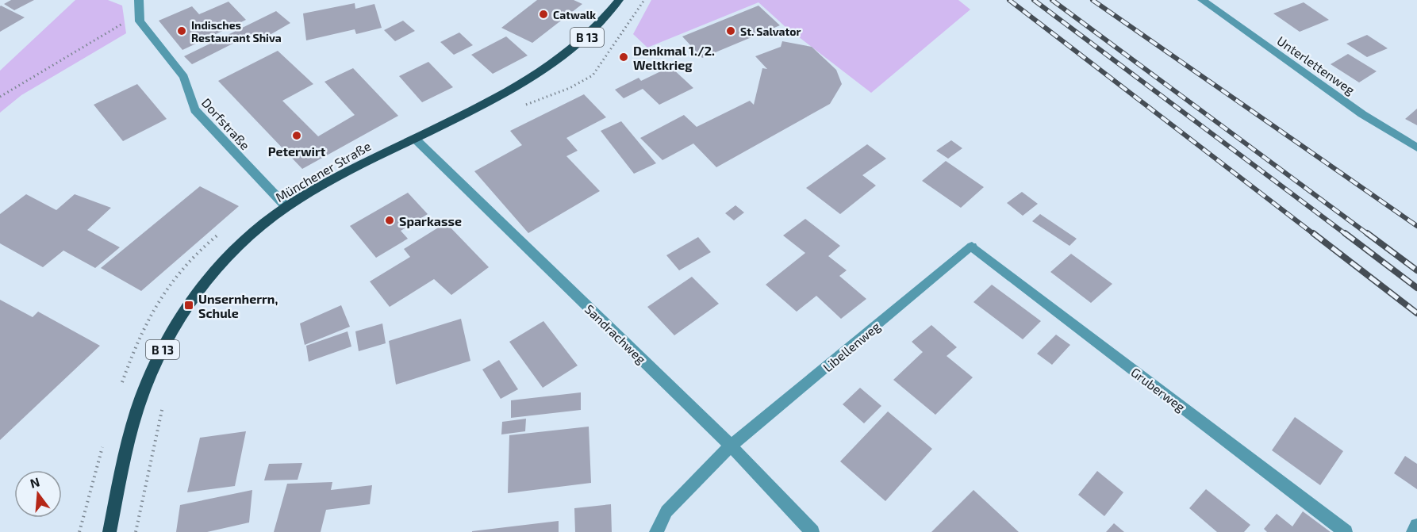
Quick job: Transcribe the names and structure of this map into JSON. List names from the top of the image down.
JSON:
{
  "streets": {
    "main road": ["B 13", "Münchener Straße"],
    "street": [
      "Unterlettenweg",
      "Dorfstraße",
      "Sandrachweg",
      "Libellenweg",
      "Gruberweg"
    ]
  },
  "crossings": [
    ["Dorfstraße", "Münchener Straße"],
    ["Münchener Straße", "Sandrachweg"],
    ["Sandrachweg", "Libellenweg"],
    ["Libellenweg", "Gruberweg"]
  ],
  "places": {
    "other": [
      "Catwalk",
      "Indisches Restaurant Shiva",
      "St. Salvator",
      "Denkmal 1./2. Weltkrieg",
      "Peterwirt",
      "Sparkasse"
    ],
    "transit": ["Unsernherrn, Schule"]
  },
  "north": "top"
}
